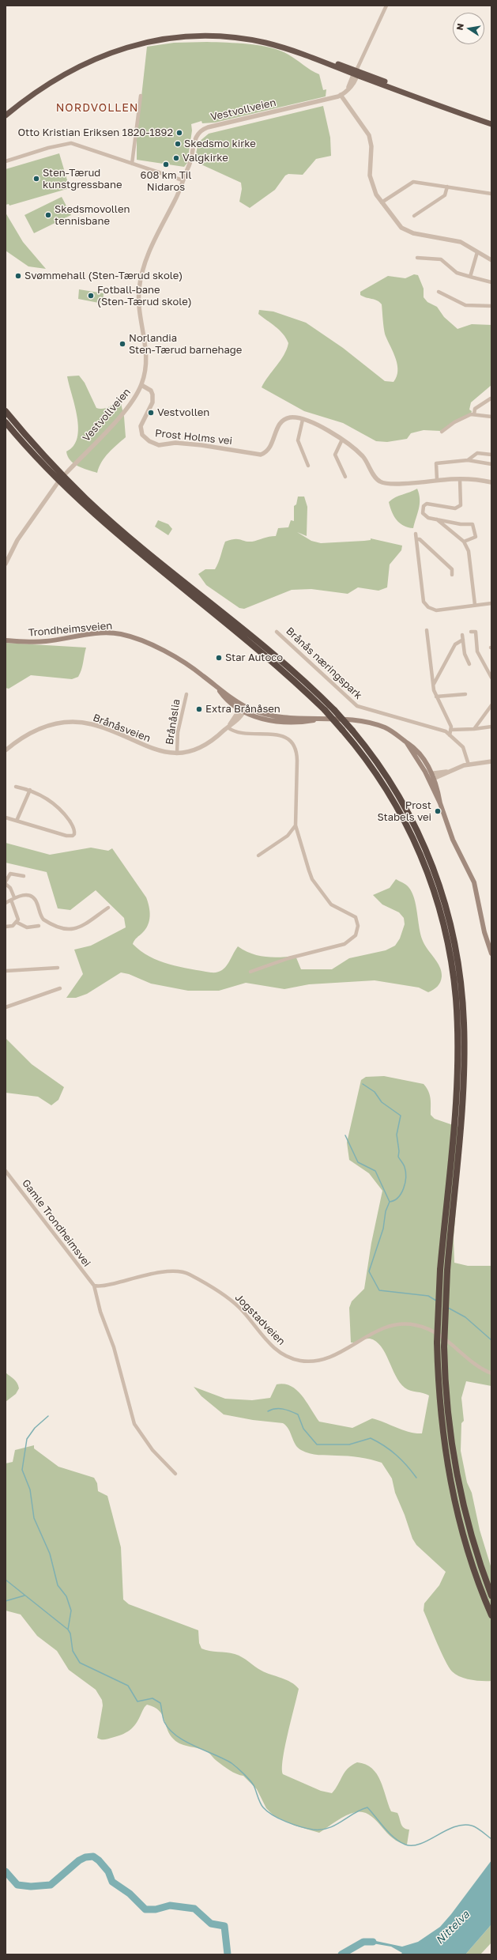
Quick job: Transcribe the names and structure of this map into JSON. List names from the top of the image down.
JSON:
{
  "streets": {
    "main road": ["Trondheimsveien"],
    "street": [
      "Vestvollveien",
      "Prost Holms vei",
      "Brånås næringspark",
      "Brånåslia",
      "Brånåsveien",
      "Gamle Trondheimsvei",
      "Jogstadveien"
    ]
  },
  "crossings": [
    ["Vestvollveien", "Prost Holms vei"],
    ["Trondheimsveien", "Brånåsveien"],
    ["Brånåslia", "Brånåsveien"],
    ["Gamle Trondheimsvei", "Jogstadveien"]
  ],
  "districts": ["NORDVOLLEN"],
  "water": ["Nittelva"],
  "places": [
    "Otto Kristian Eriksen 1820-1892",
    "Skedsmo kirke",
    "Valgkirke",
    "608 km Til Nidaros",
    "Sten-Tærud kunstgressbane",
    "Skedsmovollen tennisbane",
    "Svømmehall (Sten-Tærud skole)",
    "Fotball-bane (Sten-Tærud skole)",
    "Norlandia Sten-Tærud barnehage",
    "Vestvollen",
    "Star Autoco",
    "Extra Brånåsen",
    "Prost Stabels vei"
  ],
  "north": "left"
}
